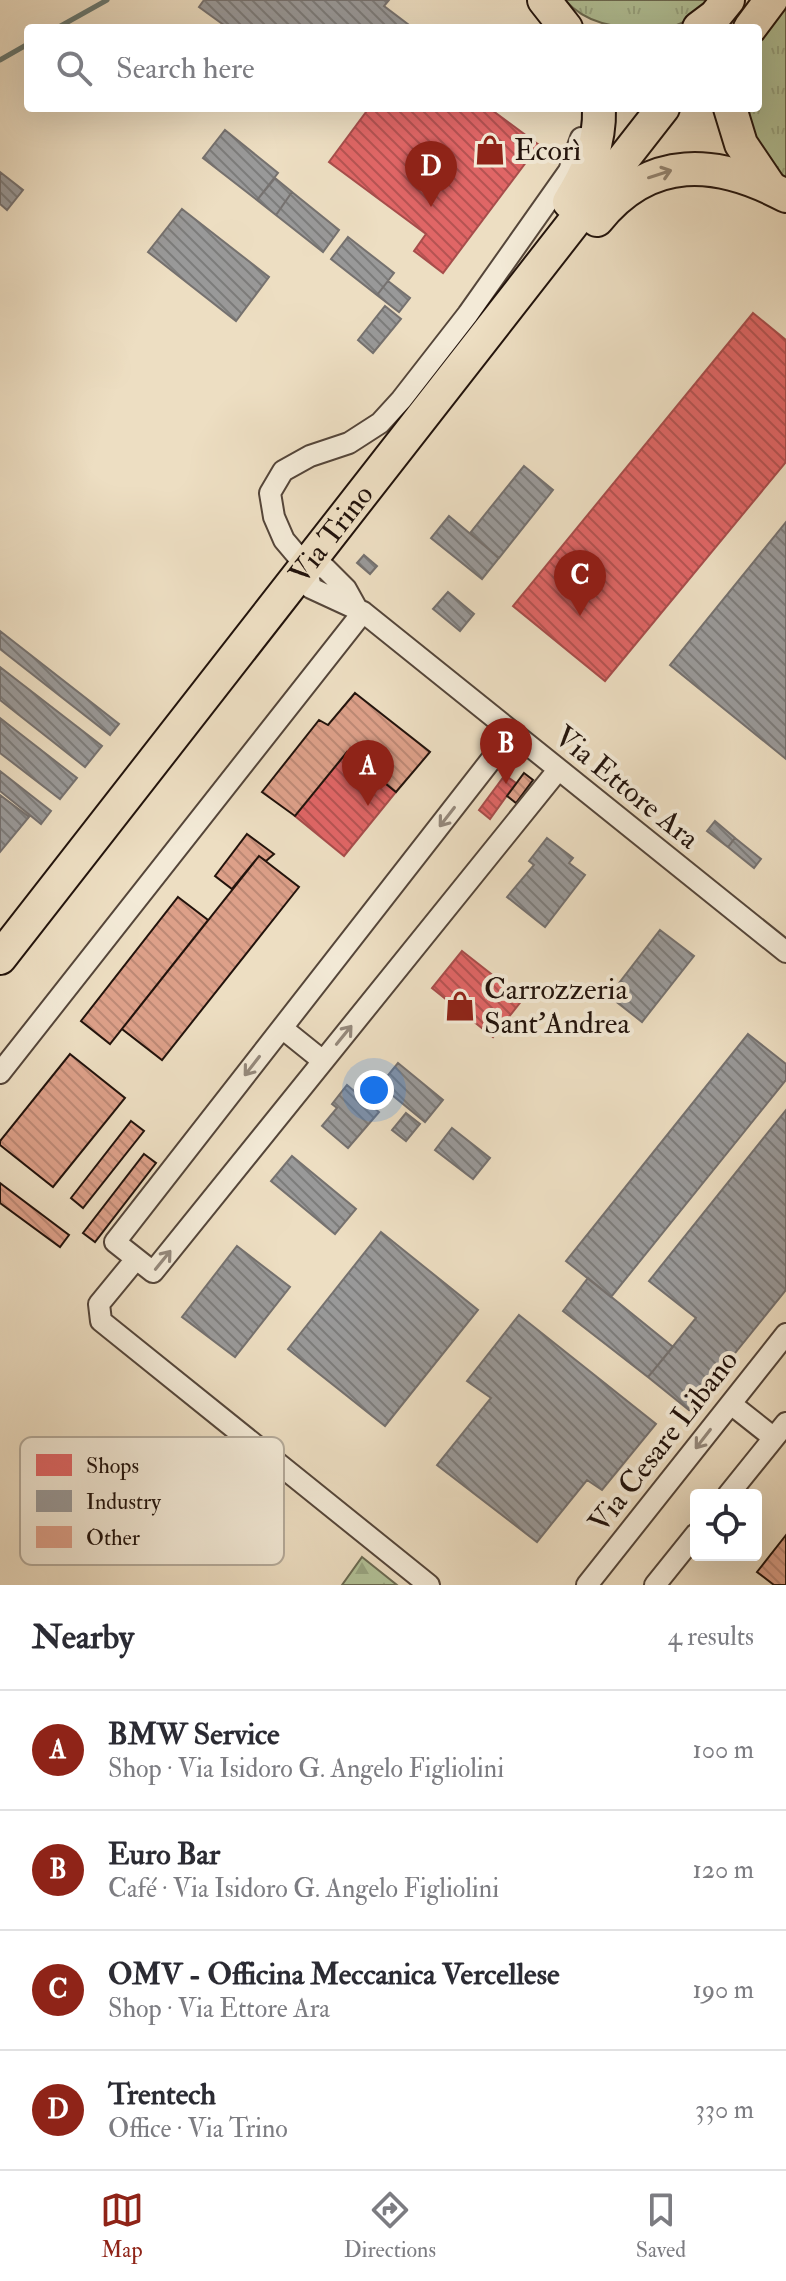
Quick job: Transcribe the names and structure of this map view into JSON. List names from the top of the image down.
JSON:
{
  "streets": {
    "main road": ["Via Trino"],
    "street": ["Via Ettore Ara", "Via Cesare Libano"]
  },
  "crossings": [
    ["Via Trino", "Via Ettore Ara"]
  ],
  "places": {
    "shop": ["Ecorì", "Carrozzeria Sant'Andrea"]
  },
  "legend": ["Shops", "Industry", "Other"],
  "page": {
    "search": "Search here",
    "pins": [
      "D",
      "C",
      "B",
      "A"
    ],
    "heading": ["Nearby", "4 results"],
    "list": [
      {
        "mark": "A",
        "name": "BMW Service",
        "note": "Shop · Via Isidoro G. Angelo Figliolini",
        "value": "100 m"
      },
      {
        "mark": "B",
        "name": "Euro Bar",
        "note": "Café · Via Isidoro G. Angelo Figliolini",
        "value": "120 m"
      },
      {
        "mark": "C",
        "name": "OMV - Officina Meccanica Vercellese",
        "note": "Shop · Via Ettore Ara",
        "value": "190 m"
      },
      {
        "mark": "D",
        "name": "Trentech",
        "note": "Office · Via Trino",
        "value": "330 m"
      }
    ],
    "nav": ["Map", "Directions", "Saved"]
  }
}
